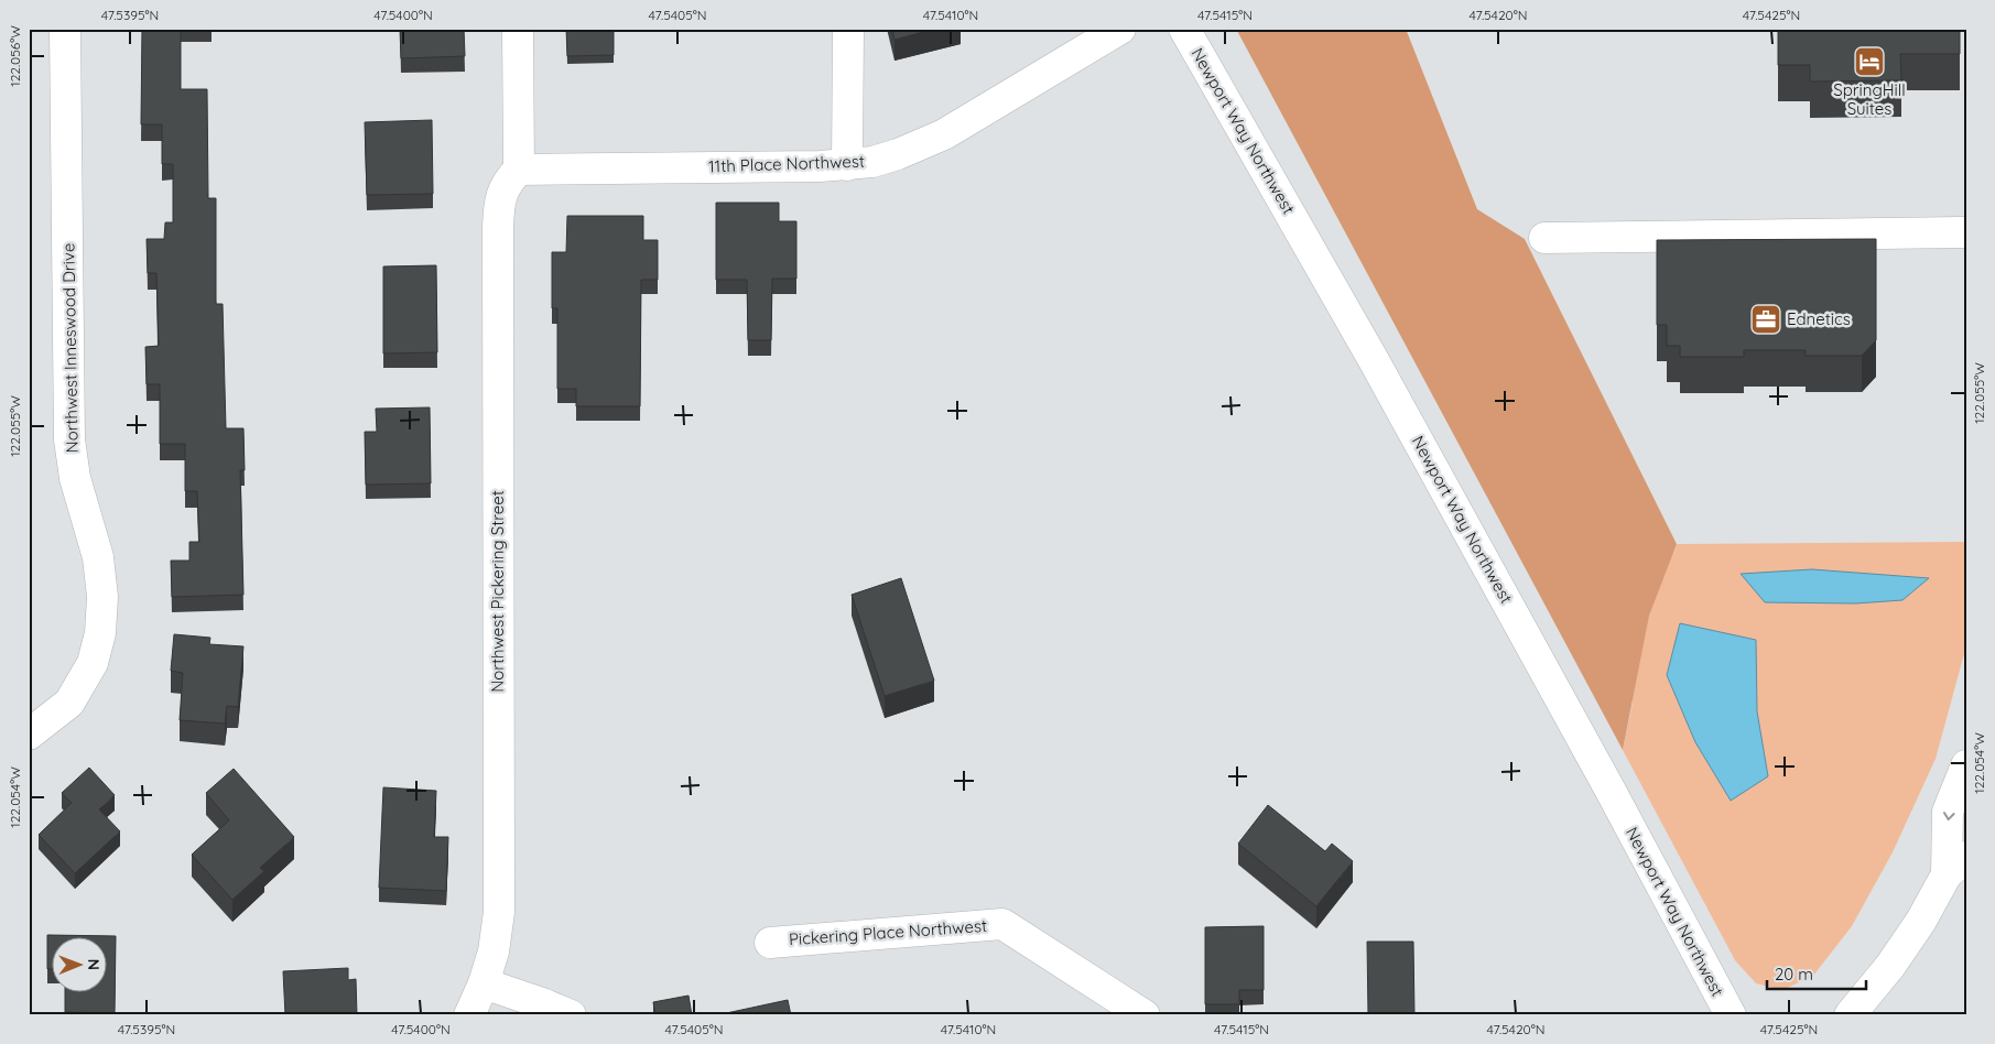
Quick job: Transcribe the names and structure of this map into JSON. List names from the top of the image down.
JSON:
{
  "streets": {
    "street": [
      "Newport Way Northwest",
      "11th Place Northwest",
      "Northwest Inneswood Drive",
      "Northwest Pickering Street",
      "Pickering Place Northwest"
    ]
  },
  "crossings": [
    ["11th Place Northwest", "Northwest Pickering Street"]
  ],
  "places": {
    "hotel": ["SpringHill Suites"],
    "office": ["Ednetics"]
  },
  "scale_bar": "20 m",
  "north": "right",
  "coordinates": [
    "47.5395°N",
    "47.5400°N",
    "47.5405°N",
    "47.5410°N",
    "47.5415°N",
    "47.5420°N",
    "47.5425°N",
    "122.056°W",
    "122.055°W",
    "122.054°W"
  ]
}
